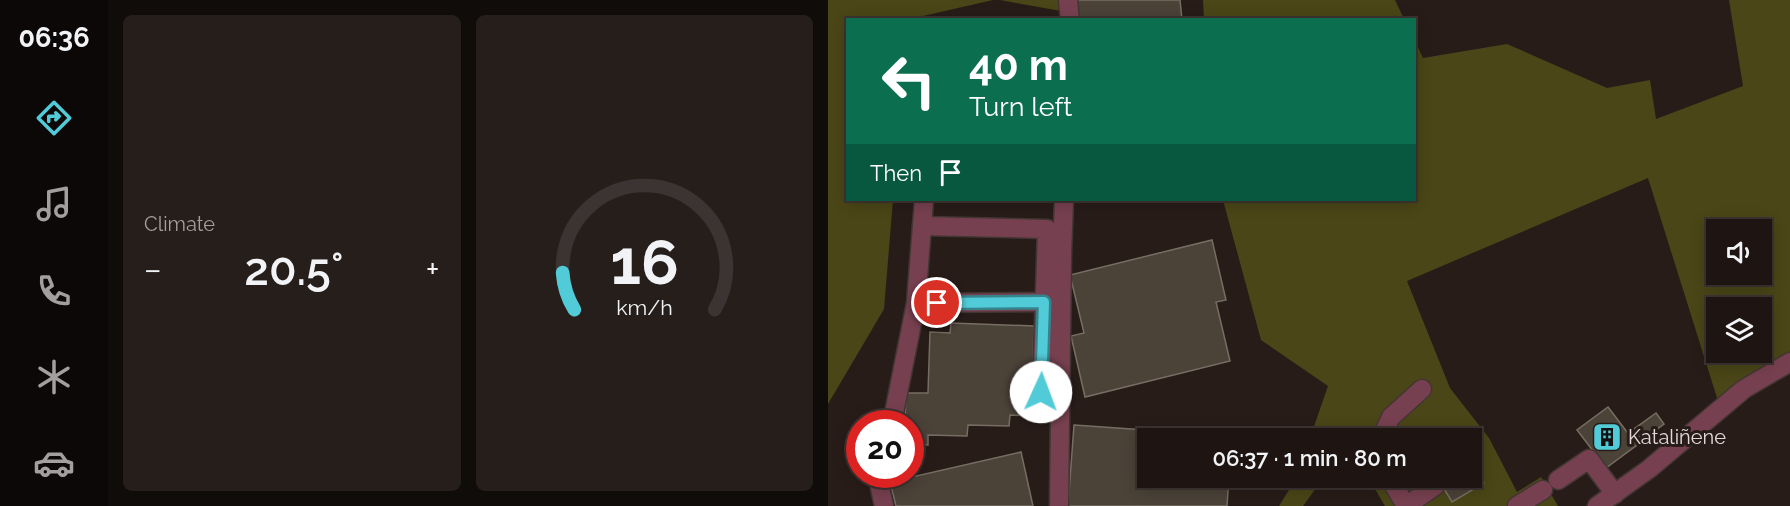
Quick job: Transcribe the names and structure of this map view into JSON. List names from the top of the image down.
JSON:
{
  "places": {
    "building": ["Kataliñene"]
  },
  "page": {
    "tabs": "06:36",
    "tile": "Climate",
    "turn": ["40 m", "Turn left"],
    "then": "Then",
    "heat": ["−", "20.5°", "+"],
    "limit": "20",
    "trip": "06:37 · 1 min · 80 m",
    "gauge": ["16", "km/h"]
  }
}
